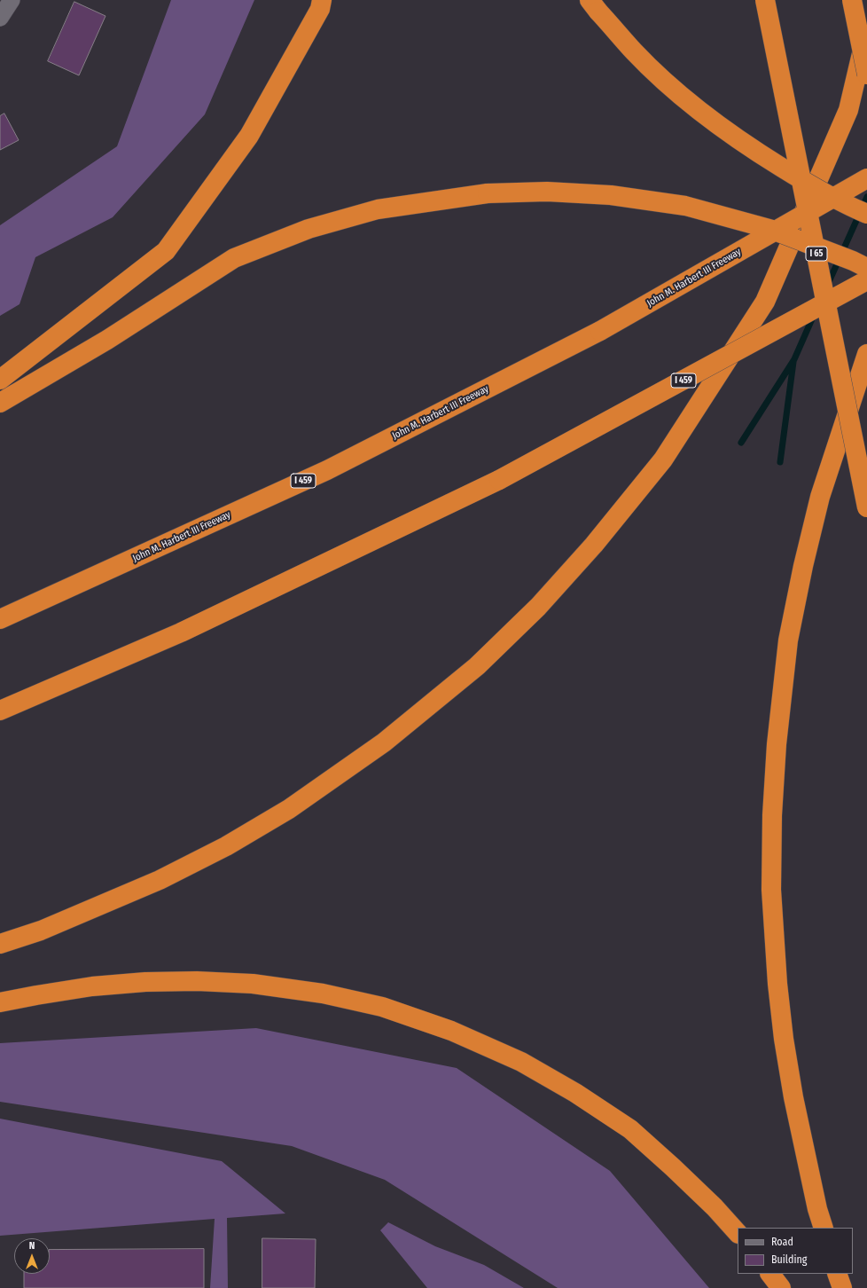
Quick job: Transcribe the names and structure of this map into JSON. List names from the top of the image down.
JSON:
{
  "streets": {
    "highway": ["I 65", "John M. Harbert III Freeway", "I 459"]
  },
  "legend": ["Road", "Building"],
  "north": "top"
}
